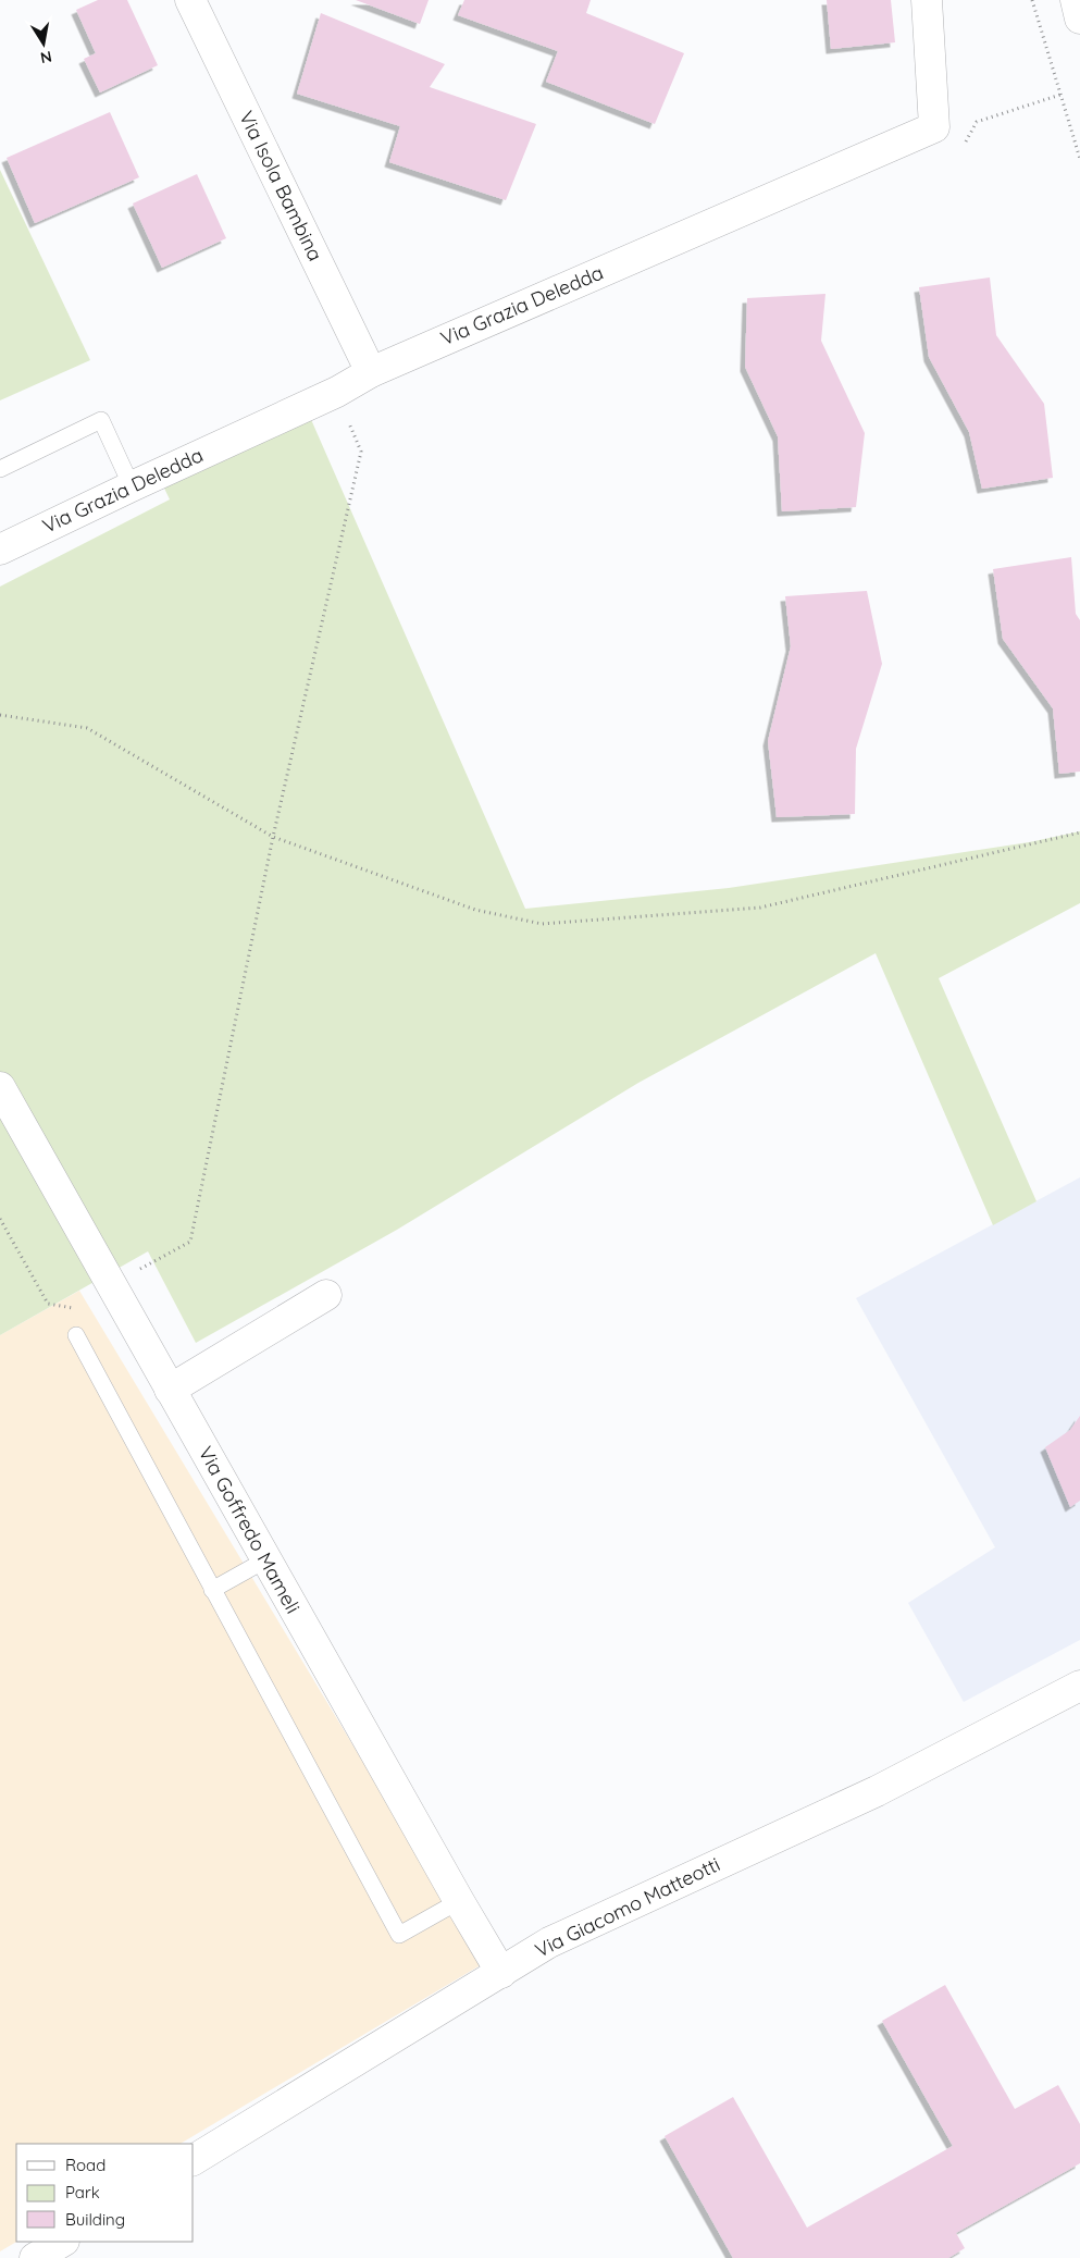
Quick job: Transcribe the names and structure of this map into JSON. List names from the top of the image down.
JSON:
{
  "streets": {
    "street": [
      "Via Isola Bambina",
      "Via Grazia Deledda",
      "Via Goffredo Mameli",
      "Via Giacomo Matteotti"
    ]
  },
  "crossings": [
    ["Via Isola Bambina", "Via Grazia Deledda"],
    ["Via Goffredo Mameli", "Via Giacomo Matteotti"]
  ],
  "legend": ["Road", "Park", "Building"],
  "north": "bottom"
}
